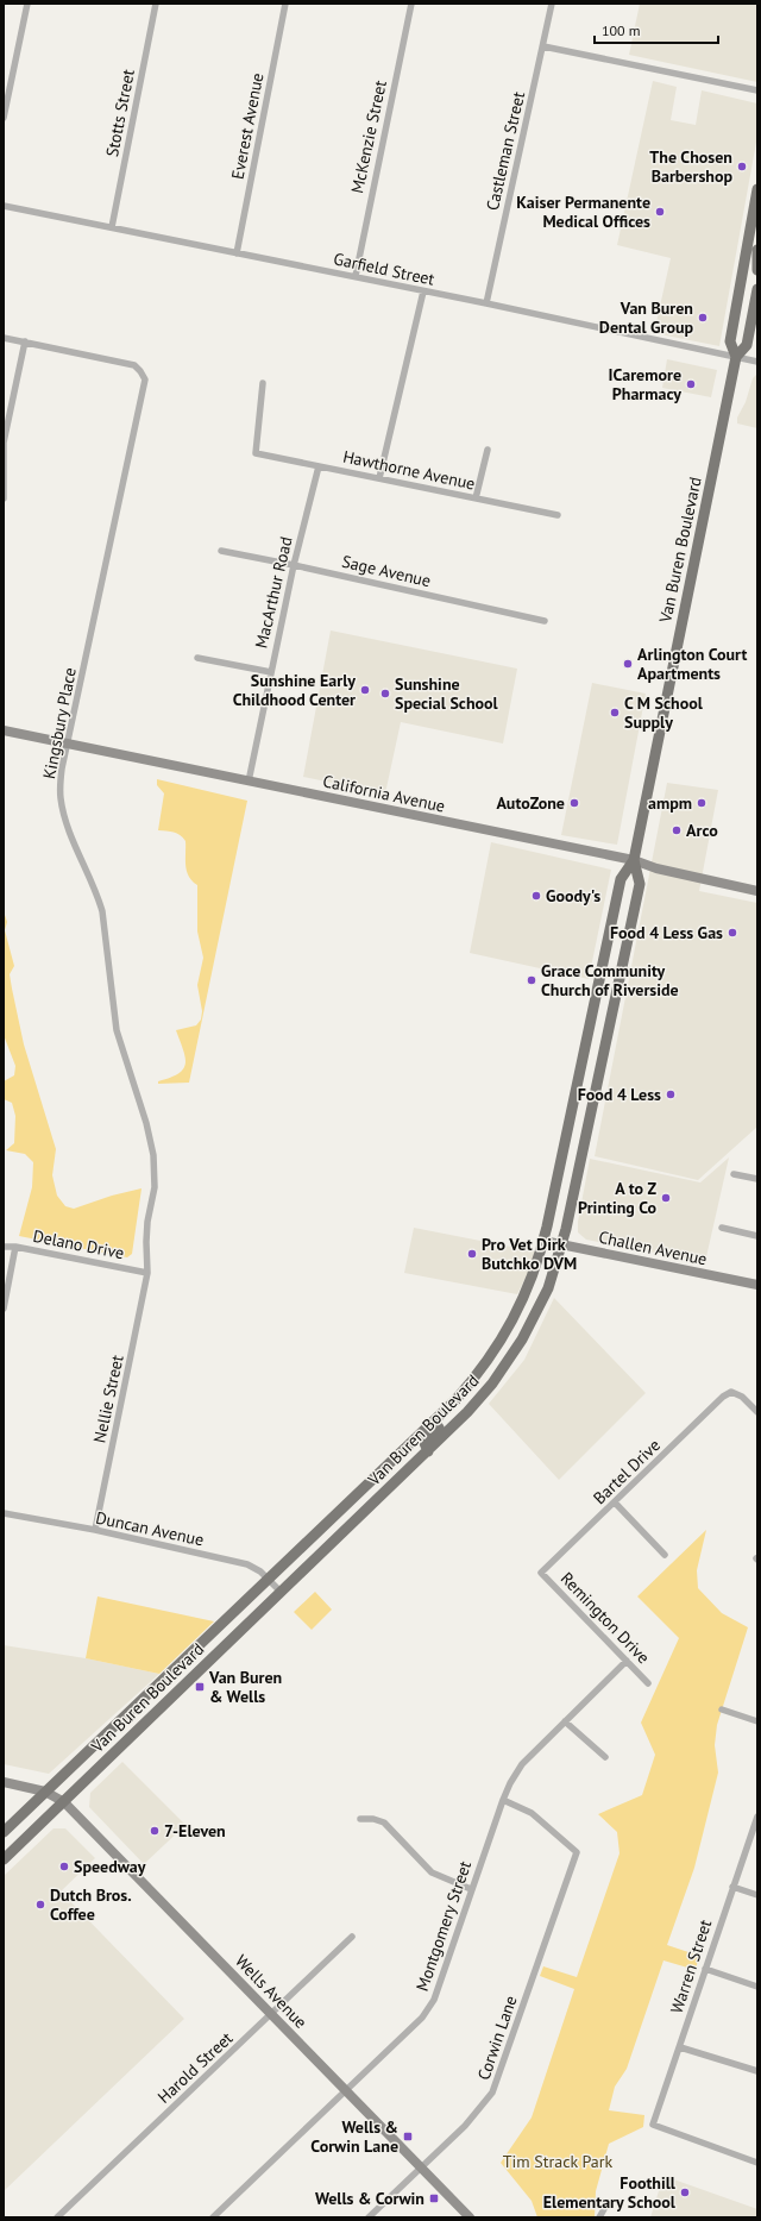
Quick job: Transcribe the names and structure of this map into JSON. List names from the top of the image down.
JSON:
{
  "streets": {
    "main road": [
      "Van Buren Boulevard",
      "California Avenue",
      "Challen Avenue",
      "Wells Avenue"
    ],
    "street": [
      "Stotts Street",
      "Everest Avenue",
      "McKenzie Street",
      "Castleman Street",
      "Garfield Street",
      "Hawthorne Avenue",
      "Sage Avenue",
      "MacArthur Road",
      "Kingsbury Place",
      "Delano Drive",
      "Nellie Street",
      "Bartel Drive",
      "Duncan Avenue",
      "Remington Drive",
      "Montgomery Street",
      "Warren Street",
      "Corwin Lane",
      "Harold Street"
    ]
  },
  "crossings": [
    ["Stotts Street", "Garfield Street"],
    ["Everest Avenue", "Garfield Street"],
    ["McKenzie Street", "Garfield Street"],
    ["Castleman Street", "Garfield Street"],
    ["Garfield Street", "Van Buren Boulevard"],
    ["Hawthorne Avenue", "MacArthur Road"],
    ["Van Buren Boulevard", "California Avenue"],
    ["Van Buren Boulevard", "Challen Avenue"],
    ["Van Buren Boulevard", "Duncan Avenue"],
    ["Van Buren Boulevard", "Wells Avenue"],
    ["Sage Avenue", "MacArthur Road"],
    ["MacArthur Road", "California Avenue"],
    ["Kingsbury Place", "California Avenue"],
    ["Kingsbury Place", "Delano Drive"],
    ["Kingsbury Place", "Nellie Street"],
    ["Delano Drive", "Nellie Street"],
    ["Nellie Street", "Duncan Avenue"],
    ["Bartel Drive", "Remington Drive"],
    ["Remington Drive", "Montgomery Street"],
    ["Montgomery Street", "Wells Avenue"],
    ["Montgomery Street", "Corwin Lane"],
    ["Wells Avenue", "Corwin Lane"],
    ["Wells Avenue", "Harold Street"]
  ],
  "parks": ["Tim Strack Park"],
  "places": {
    "other": [
      "The Chosen Barbershop",
      "Kaiser Permanente Medical Offices",
      "Van Buren Dental Group",
      "ICaremore Pharmacy",
      "Arlington Court Apartments",
      "Sunshine Early Childhood Center",
      "Sunshine Special School",
      "C M School Supply",
      "AutoZone",
      "ampm",
      "Arco",
      "Goody's",
      "Food 4 Less Gas",
      "Grace Community Church of Riverside",
      "Food 4 Less",
      "A to Z Printing Co",
      "Pro Vet Dirk Butchko DVM",
      "7-Eleven",
      "Speedway",
      "Dutch Bros. Coffee",
      "Foothill Elementary School"
    ],
    "transit": ["Van Buren & Wells", "Wells & Corwin Lane", "Wells & Corwin"]
  },
  "scale_bar": "100 m"
}
